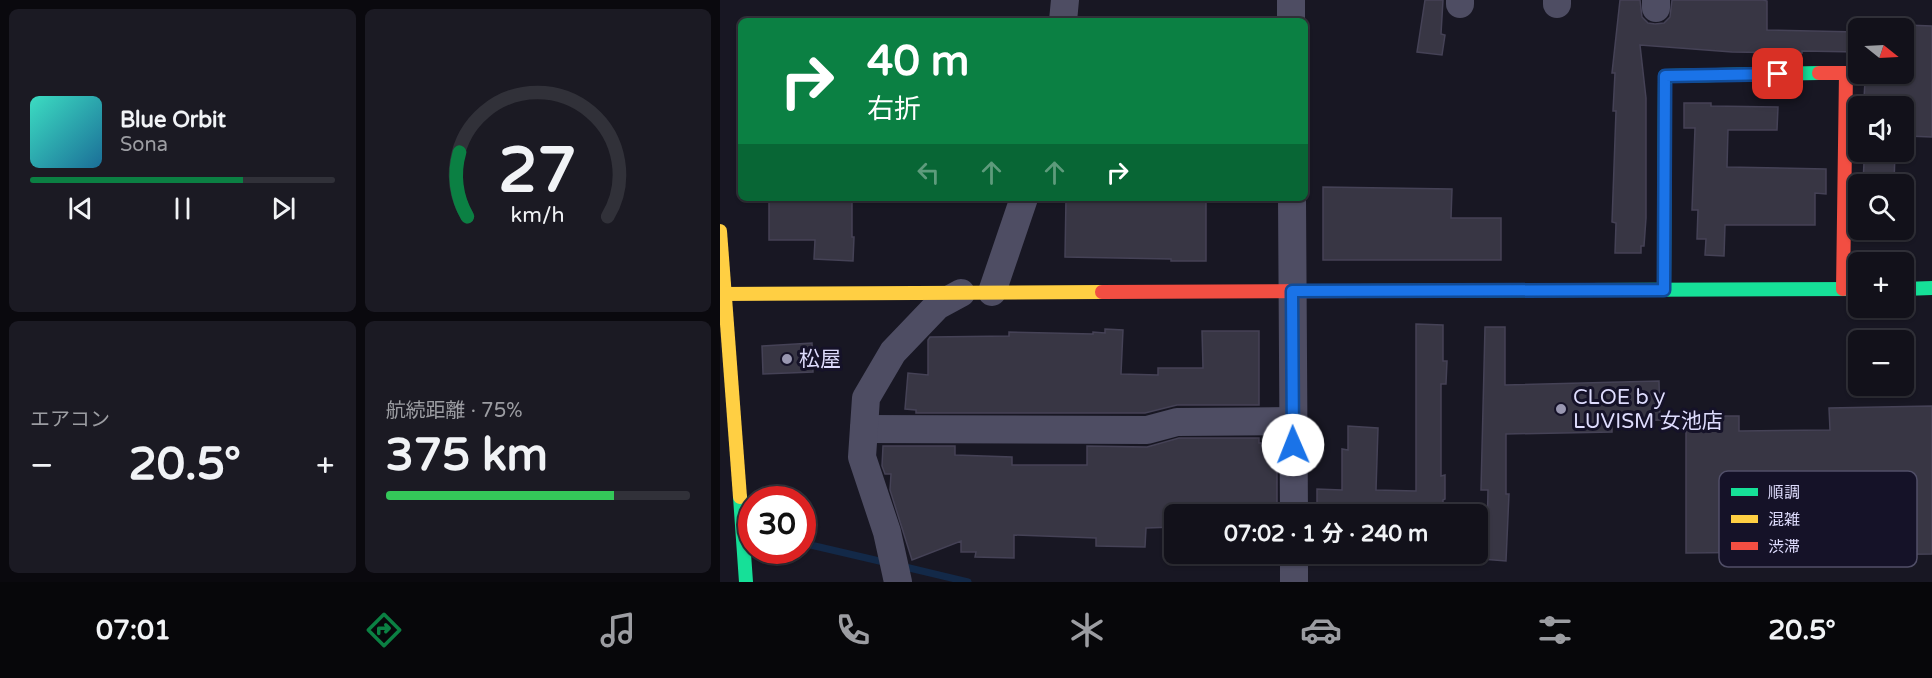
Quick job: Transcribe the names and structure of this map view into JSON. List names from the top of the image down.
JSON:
{
  "places": ["松屋", "CLOE bｙ LUVISM 女池店"],
  "legend": ["順調", "混雑", "渋滞"],
  "north": "right",
  "page": {
    "map_buttons": ["+", "−"],
    "turn": ["40 m", "右折"],
    "song": ["Blue Orbit", "Sona"],
    "tile": [
      "エアコン",
      ["航続距離 · 75%", "375 km"]
    ],
    "heat": ["−", "20.5°", "+"],
    "limit": "30",
    "trip": "07:02 · 1 分 · 240 m",
    "tabs": ["07:01", "20.5°"],
    "gauge": ["27", "km/h"]
  }
}
